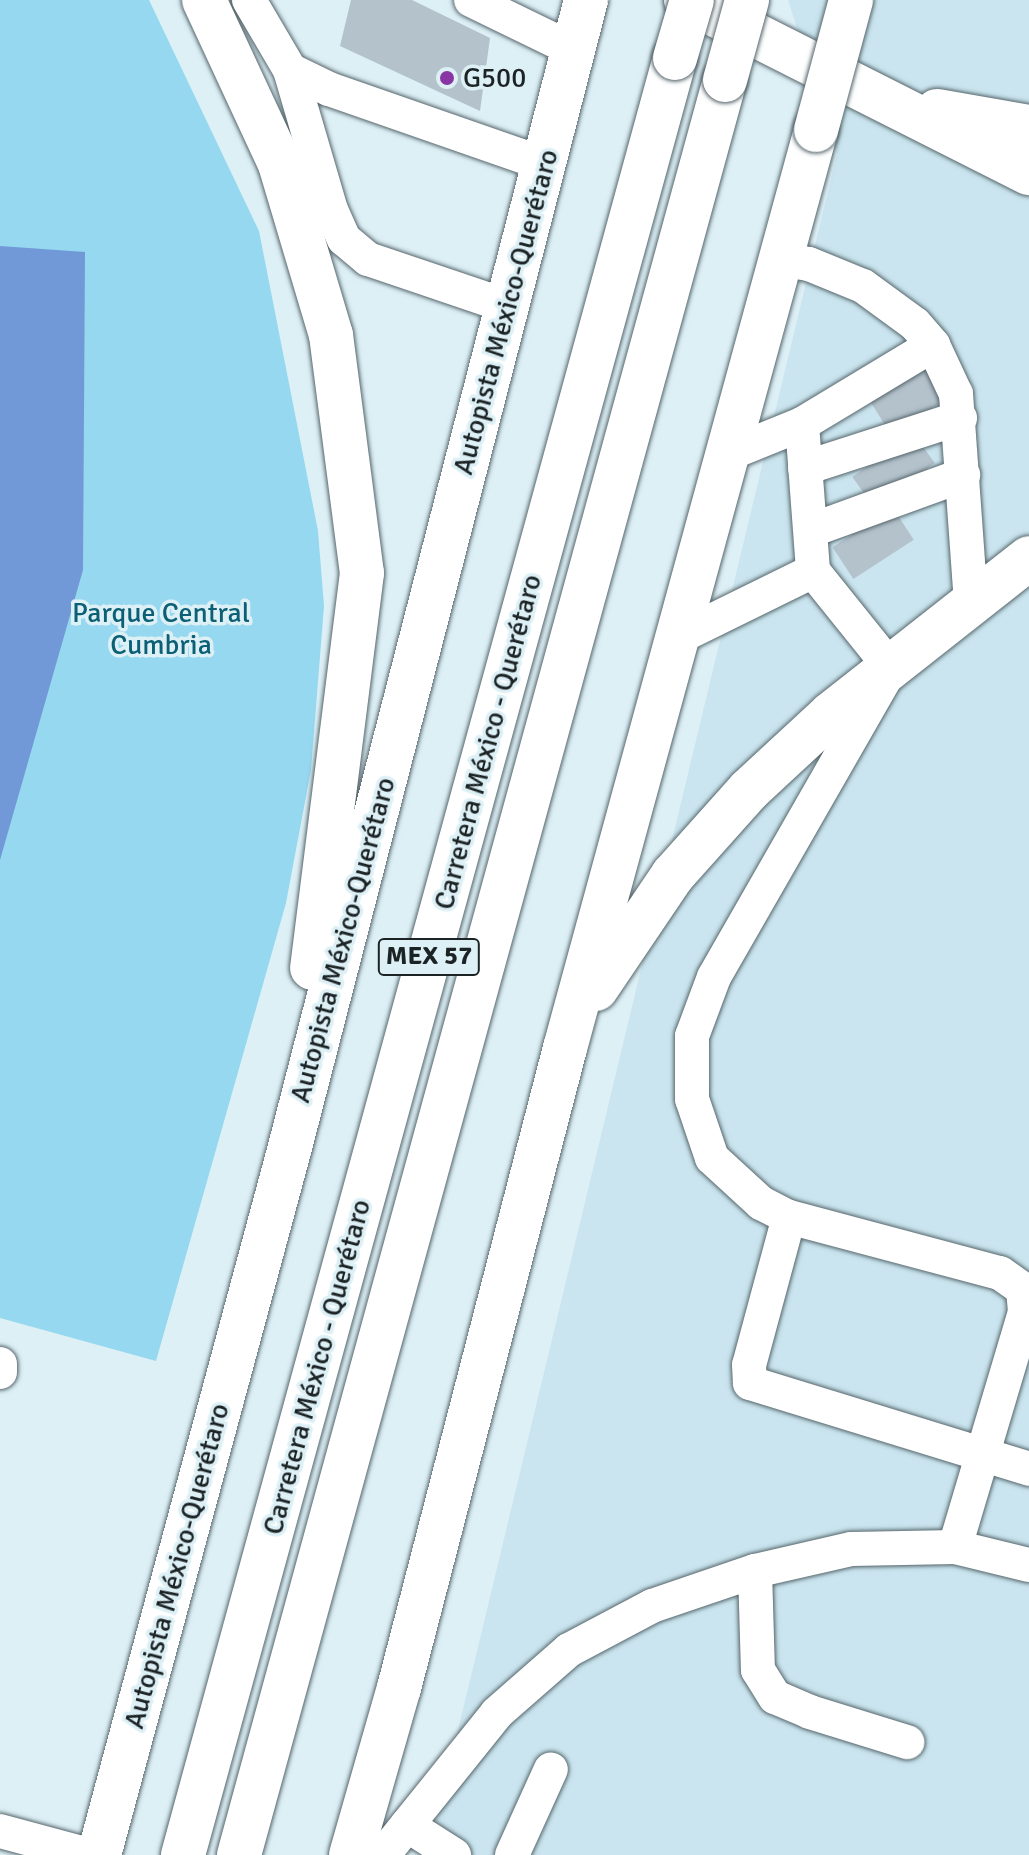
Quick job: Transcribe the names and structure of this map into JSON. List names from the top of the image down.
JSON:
{
  "streets": {
    "main road": ["Autopista México-Querétaro", "Carretera México - Querétaro", "MEX 57"]
  },
  "parks": ["Parque Central Cumbria"],
  "places": ["G500"]
}
